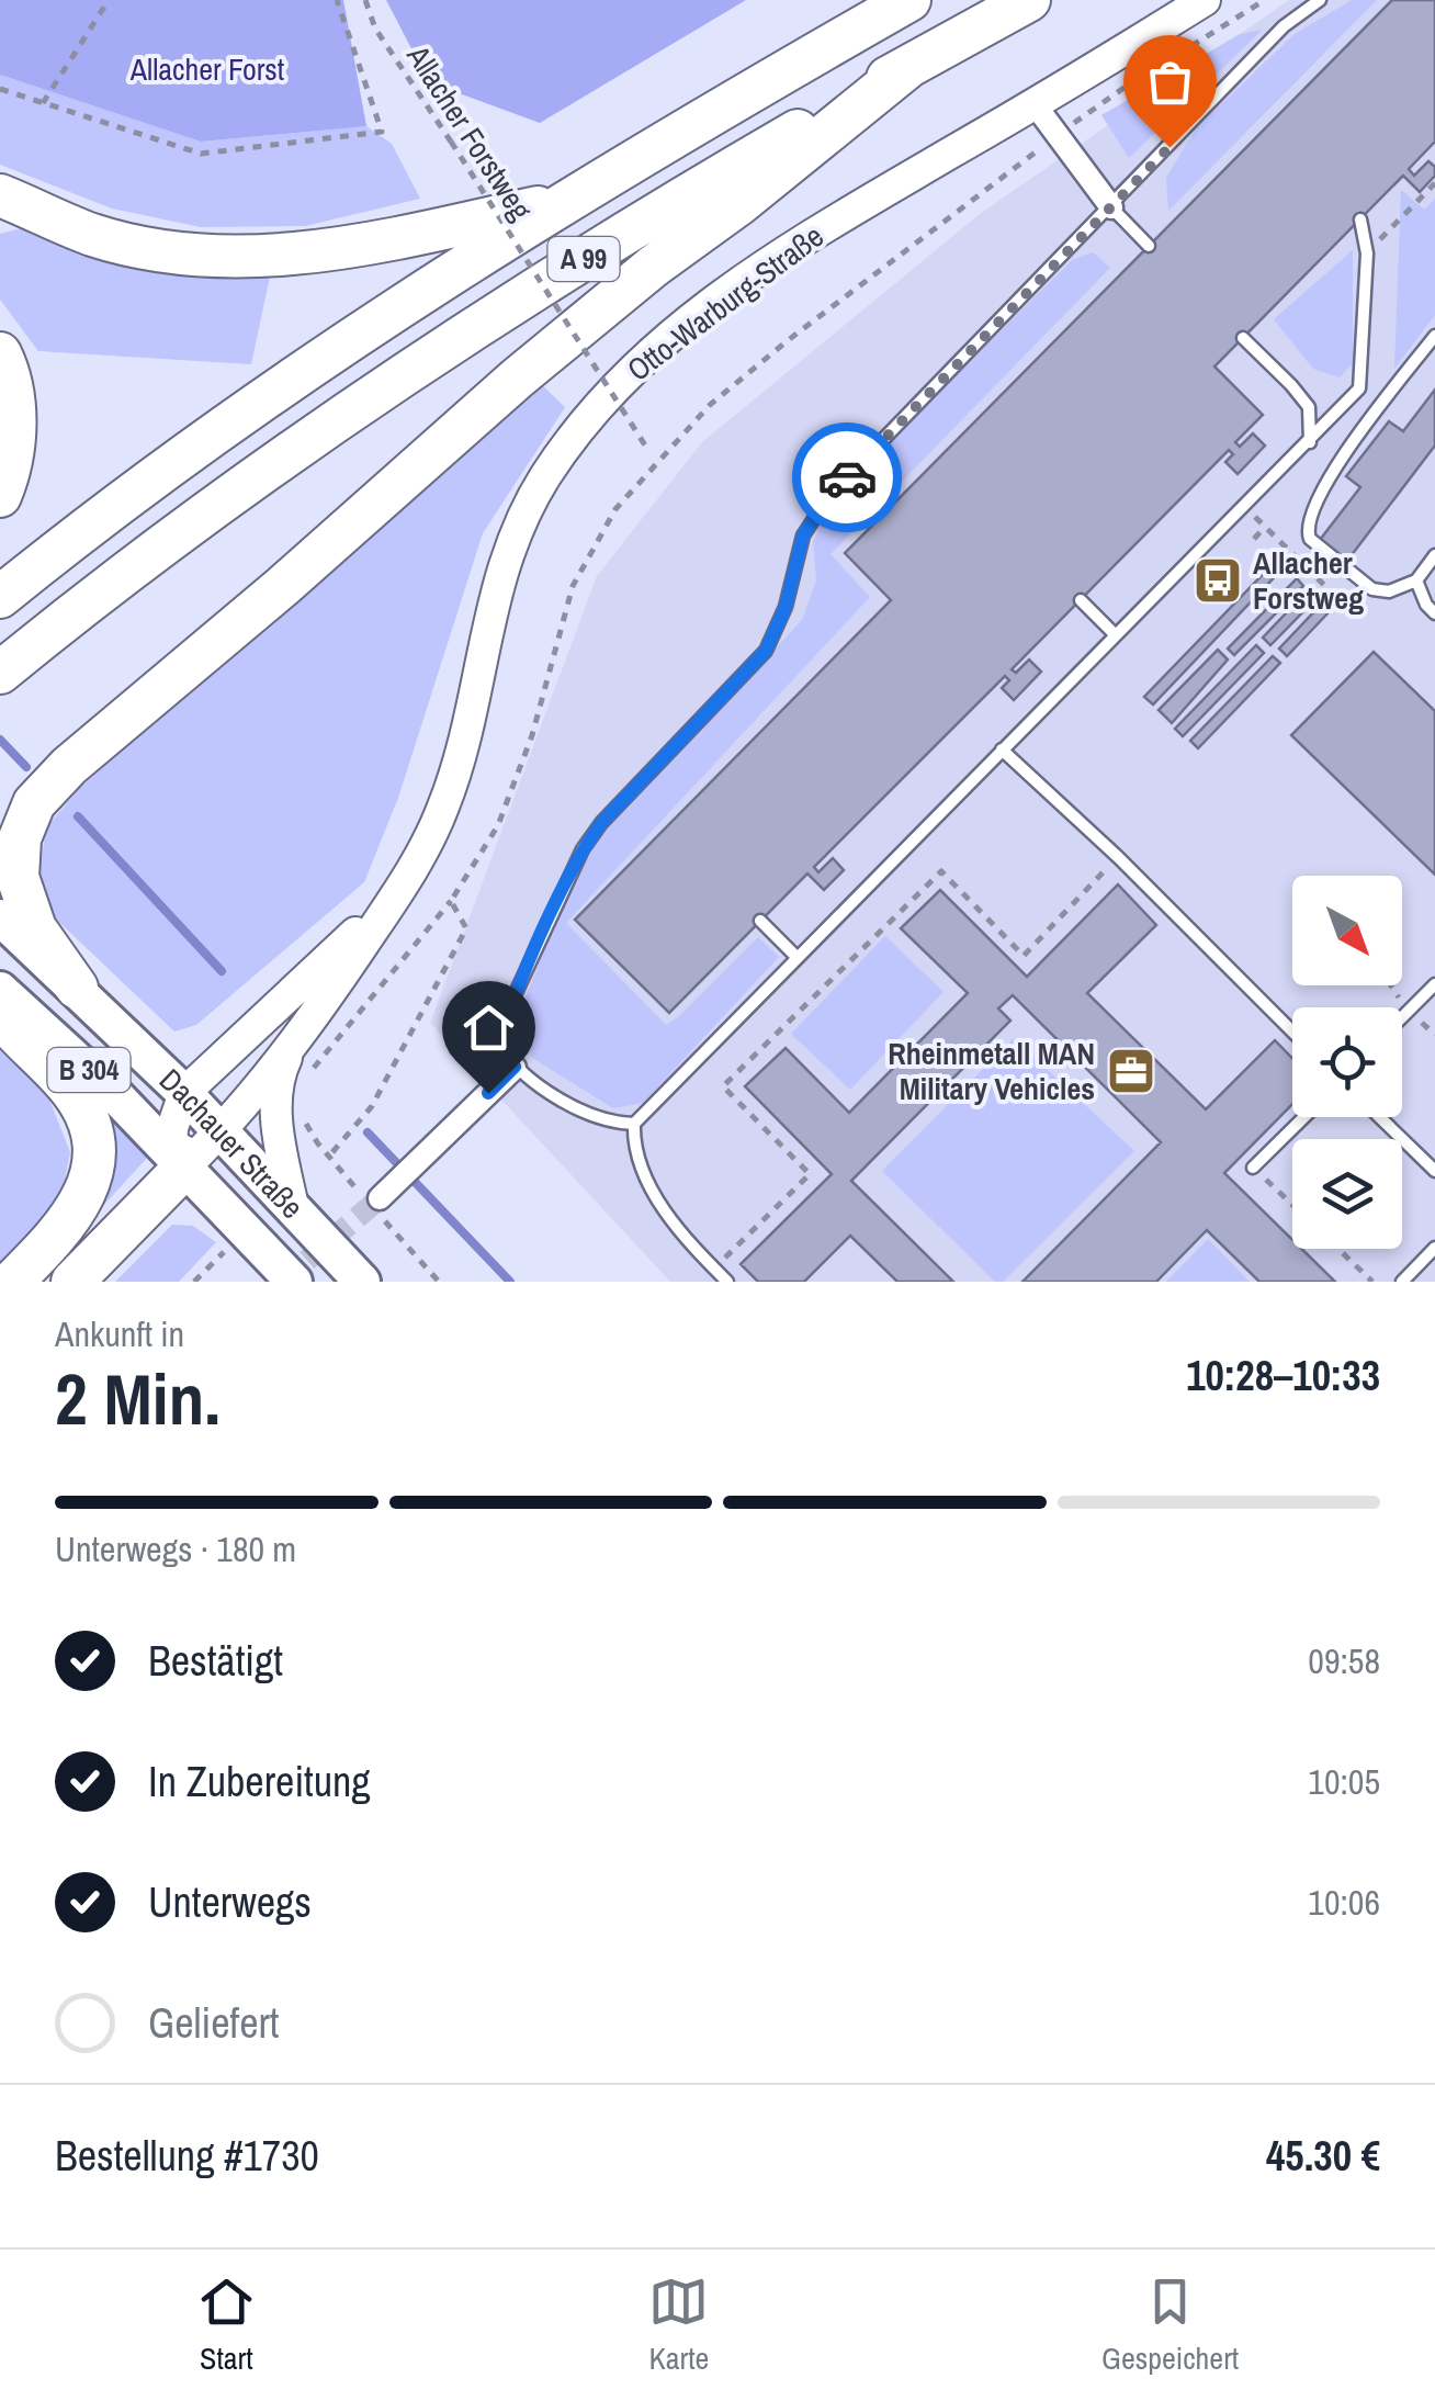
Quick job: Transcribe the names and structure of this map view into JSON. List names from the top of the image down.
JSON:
{
  "streets": {
    "highway": ["A 99"],
    "main road": ["Otto-Warburg-Straße", "B 304", "Dachauer Straße"],
    "path": ["Allacher Forstweg"]
  },
  "crossings": [
    ["Otto-Warburg-Straße", "Dachauer Straße"]
  ],
  "parks": ["Allacher Forst"],
  "places": {
    "bus stop": ["Allacher Forstweg"],
    "office": ["Rheinmetall MAN Military Vehicles"]
  },
  "north": "bottom right",
  "page": {
    "heading": ["2 Min.", "Ankunft in", "10:28–10:33"],
    "panel": ["Bestellung #1730", "45.30 €"],
    "bar": "Unterwegs · 180 m",
    "list": [
      ["Bestätigt", "09:58"],
      ["In Zubereitung", "10:05"],
      ["Unterwegs", "10:06"],
      "Geliefert"
    ],
    "tabs": ["Start", "Karte", "Gespeichert"]
  }
}
